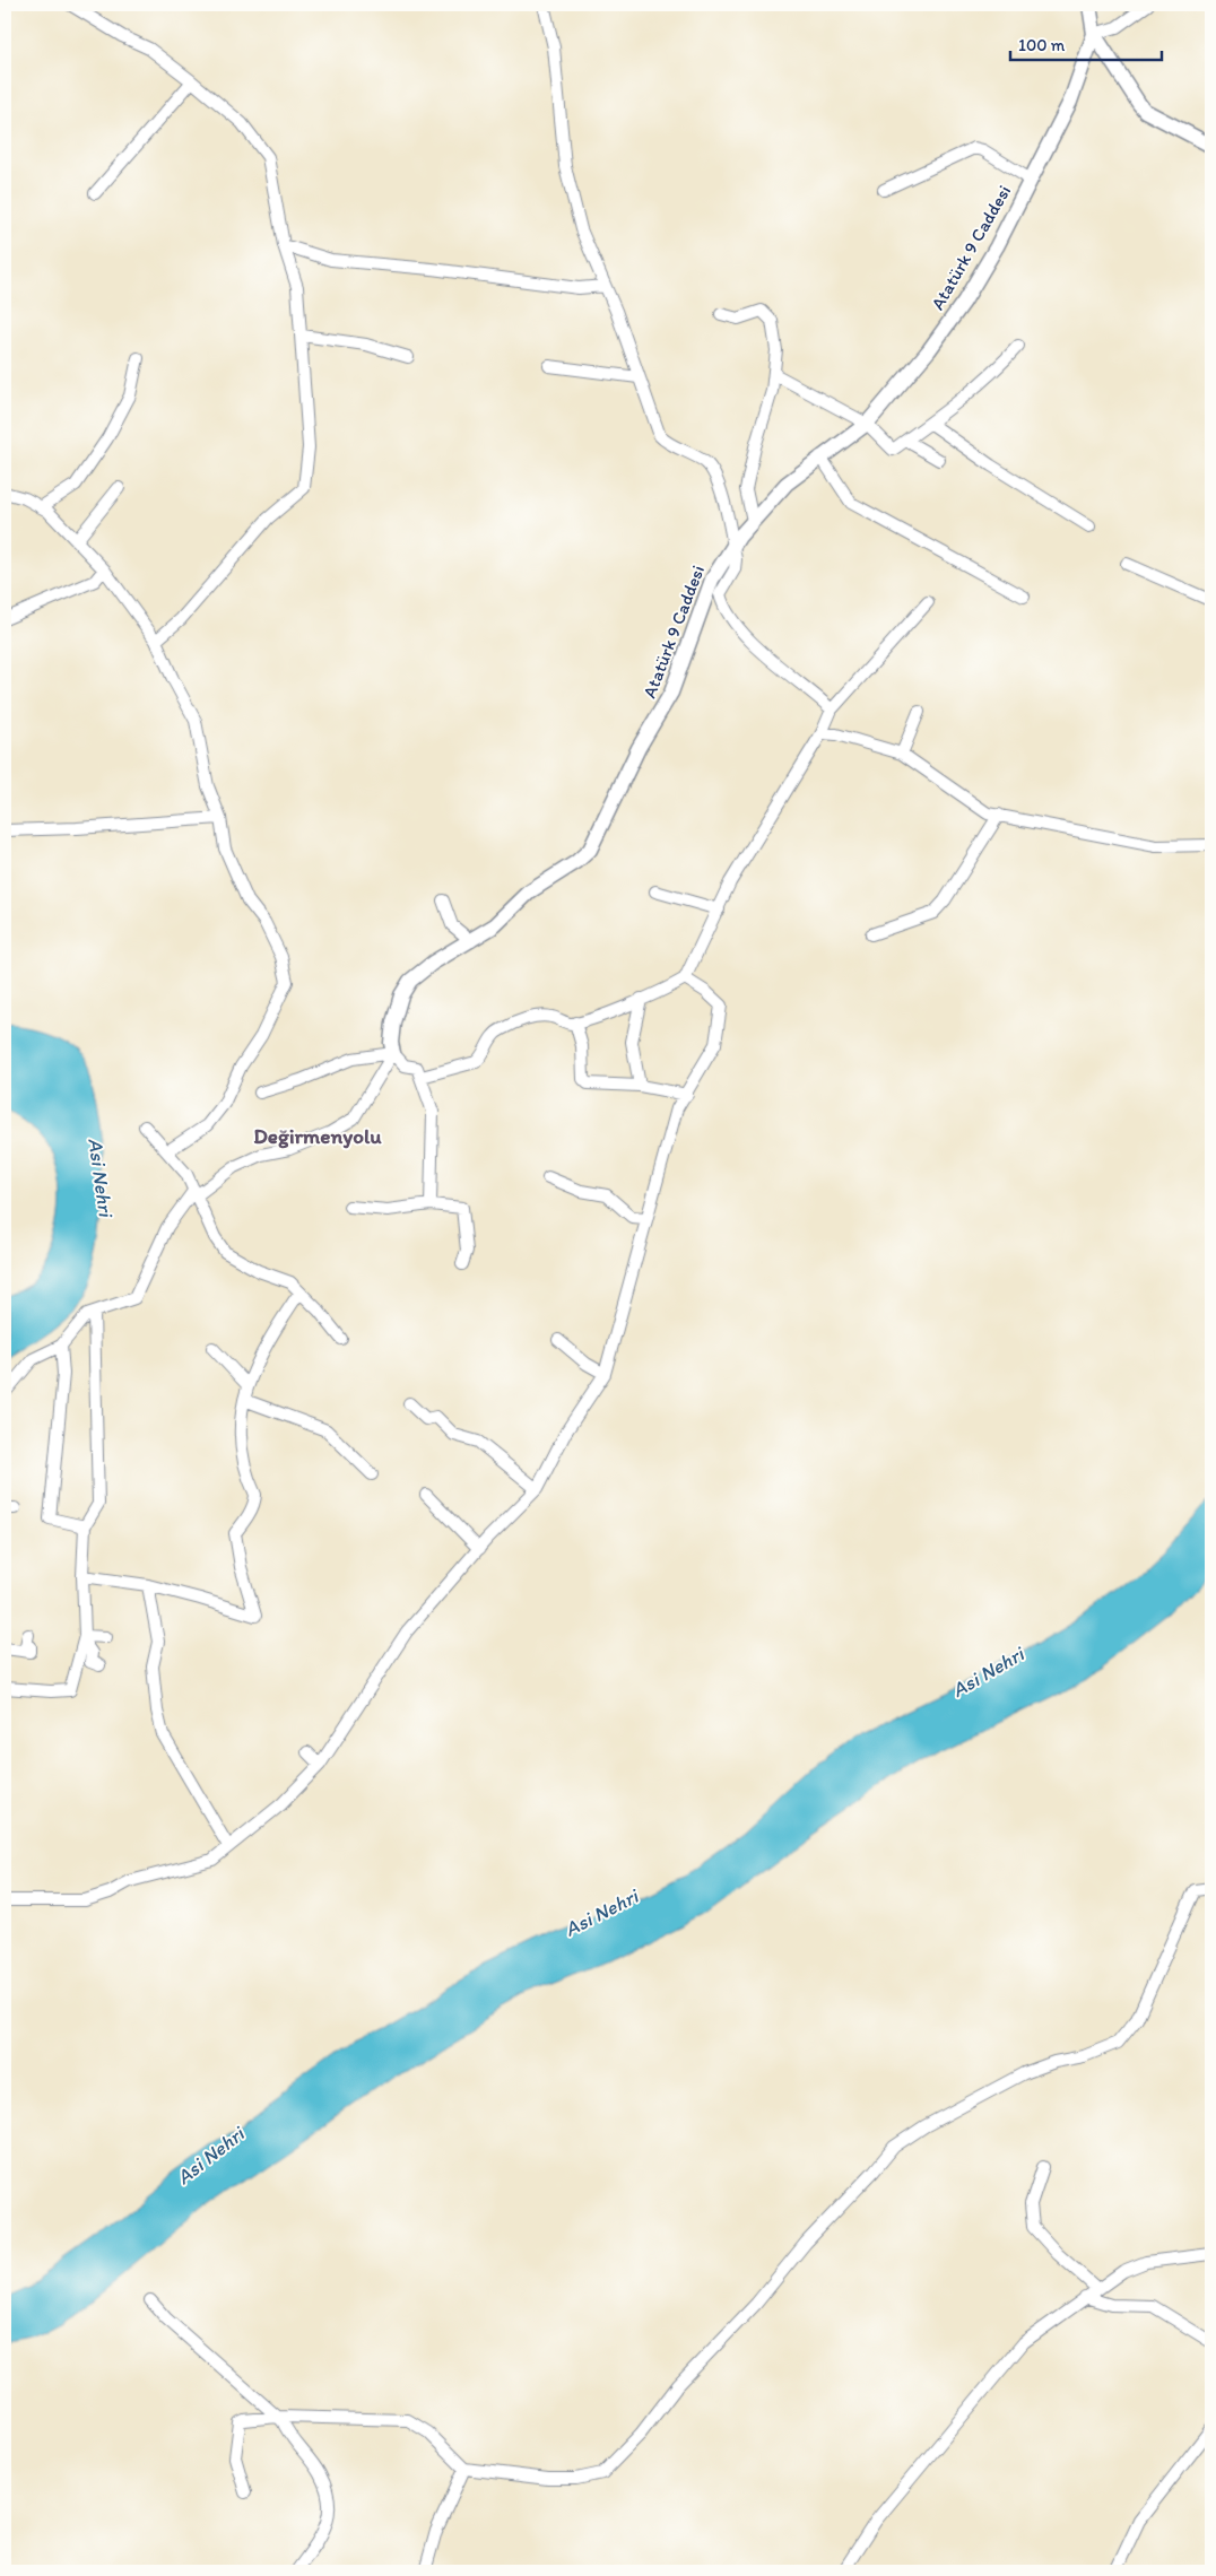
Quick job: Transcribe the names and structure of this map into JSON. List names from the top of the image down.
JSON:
{
  "streets": {
    "street": ["Atatürk 9 Caddesi"]
  },
  "districts": ["Değirmenyolu"],
  "water": ["Asi Nehri"],
  "scale_bar": "100 m"
}
